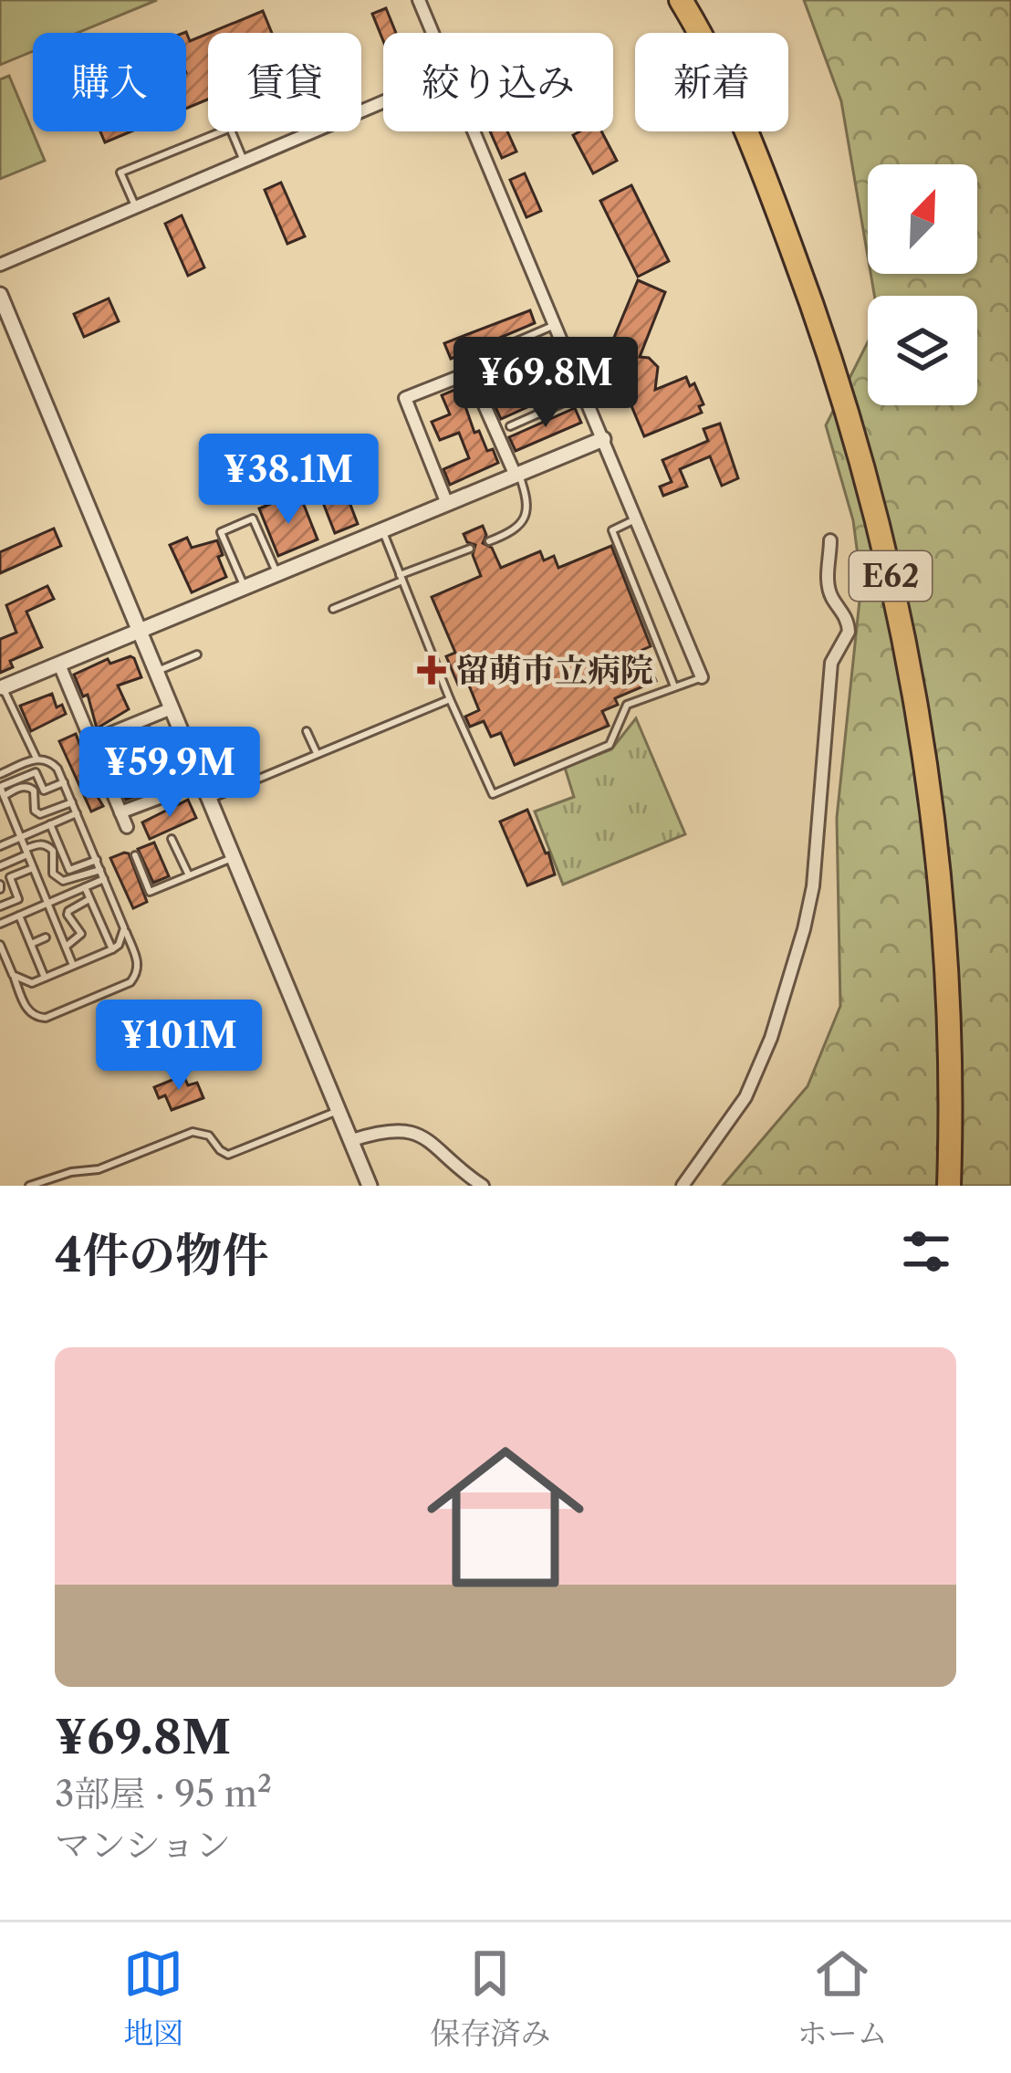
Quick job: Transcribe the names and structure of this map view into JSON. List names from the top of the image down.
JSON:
{
  "streets": {
    "highway": ["E62"]
  },
  "places": {
    "health": ["留萌市立病院"]
  },
  "north": "top right",
  "page": {
    "chip": [
      "購入",
      "賃貸",
      "絞り込み",
      "新着"
    ],
    "price": [
      "¥69.8M",
      "¥38.1M",
      "¥59.9M",
      "¥101M"
    ],
    "heading": "4件の物件",
    "list": [
      {
        "name": "¥69.8M",
        "note": "3部屋 · 95 m² · マンション"
      }
    ],
    "tabs": ["地図", "保存済み", "ホーム"]
  }
}
